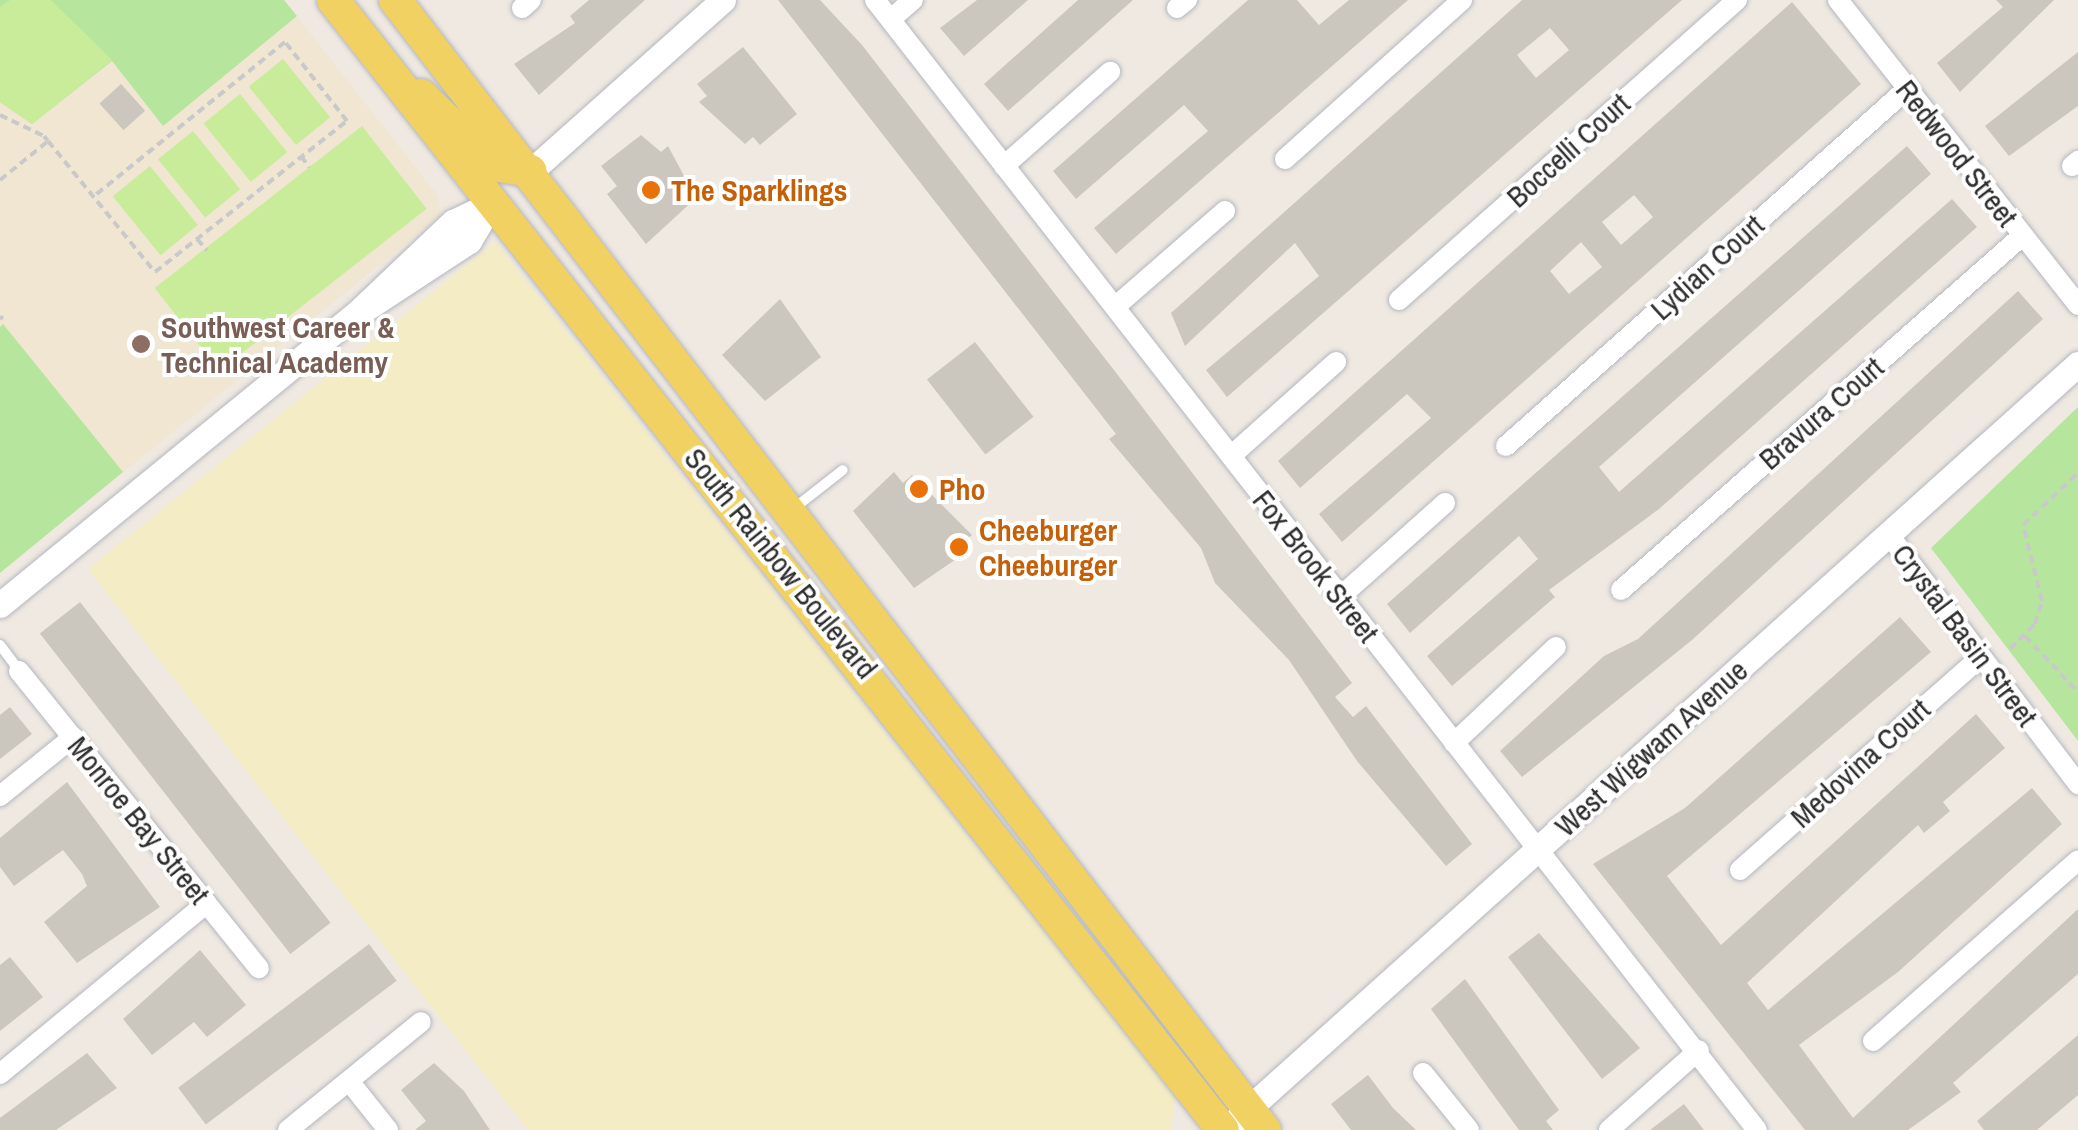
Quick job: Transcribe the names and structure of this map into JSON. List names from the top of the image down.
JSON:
{
  "streets": {
    "main road": ["South Rainbow Boulevard"],
    "street": [
      "Boccelli Court",
      "Redwood Street",
      "Lydian Court",
      "Bravura Court",
      "Fox Brook Street",
      "Crystal Basin Street",
      "West Wigwam Avenue",
      "Medovina Court",
      "Monroe Bay Street"
    ]
  },
  "crossings": [
    ["Redwood Street", "Lydian Court"],
    ["Redwood Street", "Bravura Court"],
    ["South Rainbow Boulevard", "West Wigwam Avenue"],
    ["Fox Brook Street", "West Wigwam Avenue"],
    ["Crystal Basin Street", "West Wigwam Avenue"],
    ["Crystal Basin Street", "Medovina Court"]
  ],
  "places": [
    "The Sparklings",
    "Southwest Career & Technical Academy",
    "Pho",
    "Cheeburger Cheeburger"
  ]
}
